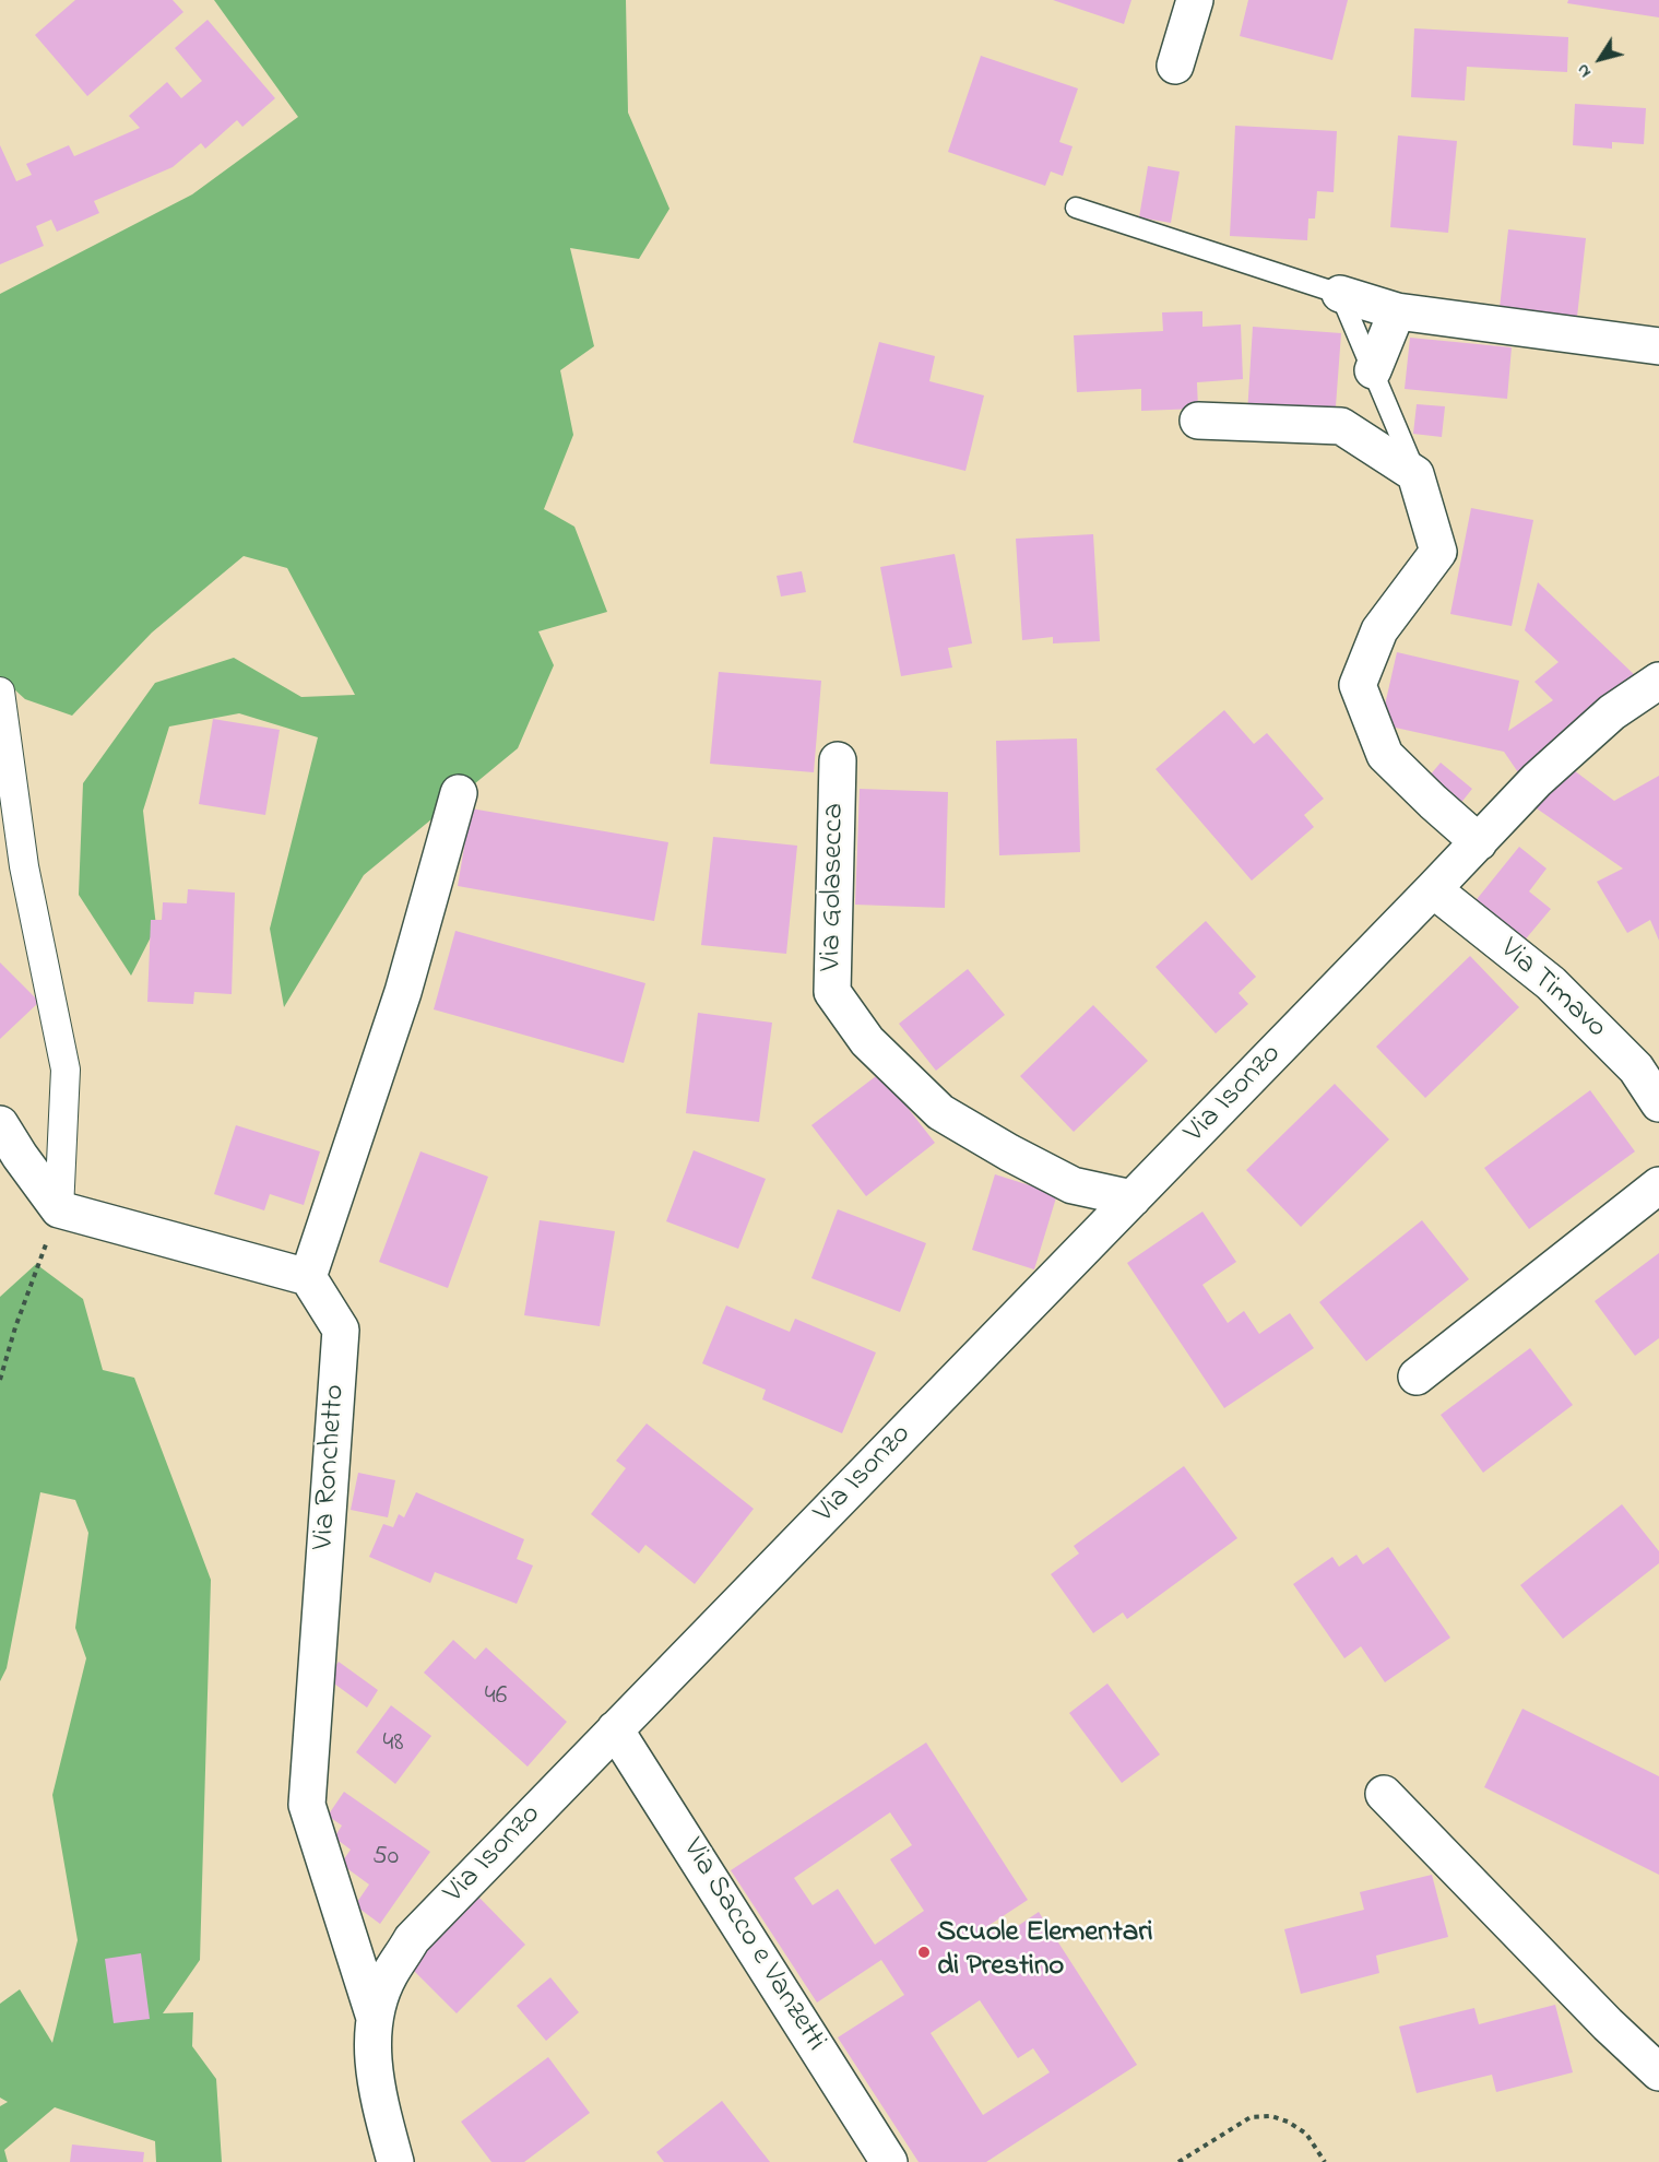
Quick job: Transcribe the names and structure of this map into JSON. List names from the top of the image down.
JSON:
{
  "streets": {
    "street": [
      "Via Golasecca",
      "Via Timavo",
      "Via Isonzo",
      "Via Ronchetto",
      "Via Sacco e Vanzetti"
    ]
  },
  "crossings": [
    ["Via Golasecca", "Via Isonzo"],
    ["Via Timavo", "Via Isonzo"],
    ["Via Isonzo", "Via Ronchetto"],
    ["Via Isonzo", "Via Sacco e Vanzetti"]
  ],
  "places": ["Scuole Elementari di Prestino"],
  "house_numbers": ["46", "48", "50"],
  "north": "bottom left"
}
